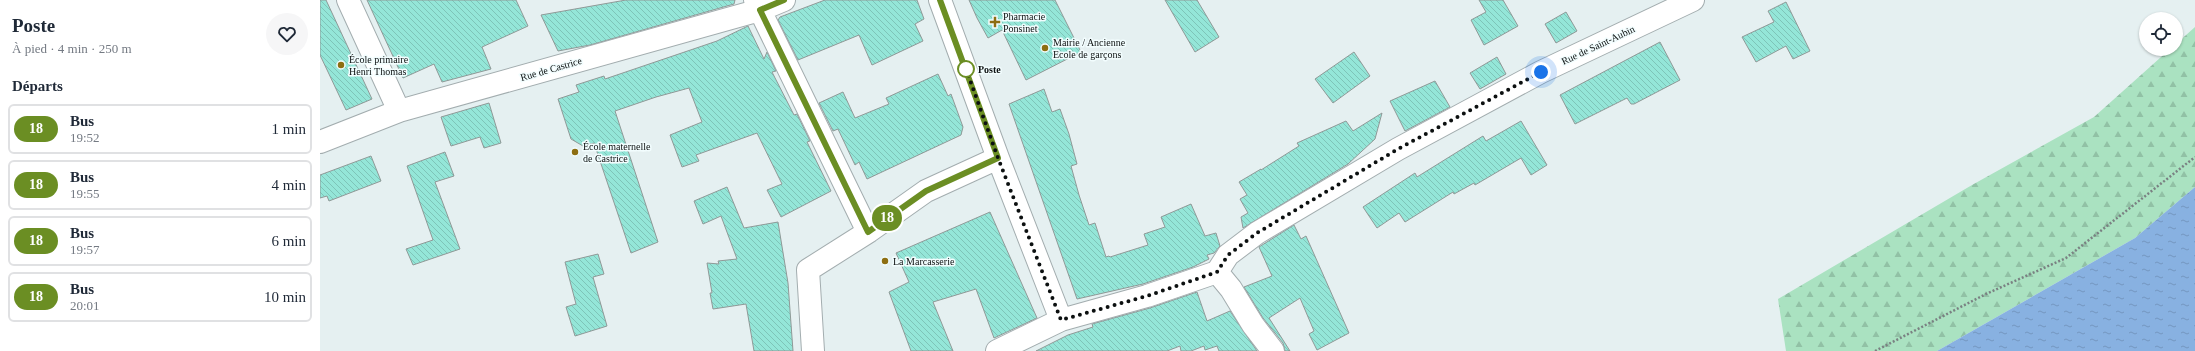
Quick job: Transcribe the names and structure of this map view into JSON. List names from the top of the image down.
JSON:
{
  "streets": {
    "street": ["Rue de Saint-Aubin", "Rue de Castrice"]
  },
  "places": {
    "health": ["Pharmacie Ponsinet"],
    "other": [
      "Mairie / Ancienne Ecole de garçons",
      "École primaire Henri Thomas",
      "Poste",
      "École maternelle de Castrice",
      "La Marcasserie"
    ]
  },
  "lines": ["bus line 18"],
  "page": {
    "heading": [
      ["Poste", "À pied · 4 min · 250 m"],
      "Départs"
    ],
    "on_map": "18",
    "list": [
      {
        "mark": "18",
        "name": "Bus",
        "note": "19:52",
        "value": "1 min"
      },
      {
        "mark": "18",
        "name": "Bus",
        "note": "19:55",
        "value": "4 min"
      },
      {
        "mark": "18",
        "name": "Bus",
        "note": "19:57",
        "value": "6 min"
      },
      {
        "mark": "18",
        "name": "Bus",
        "note": "20:01",
        "value": "10 min"
      }
    ]
  }
}
